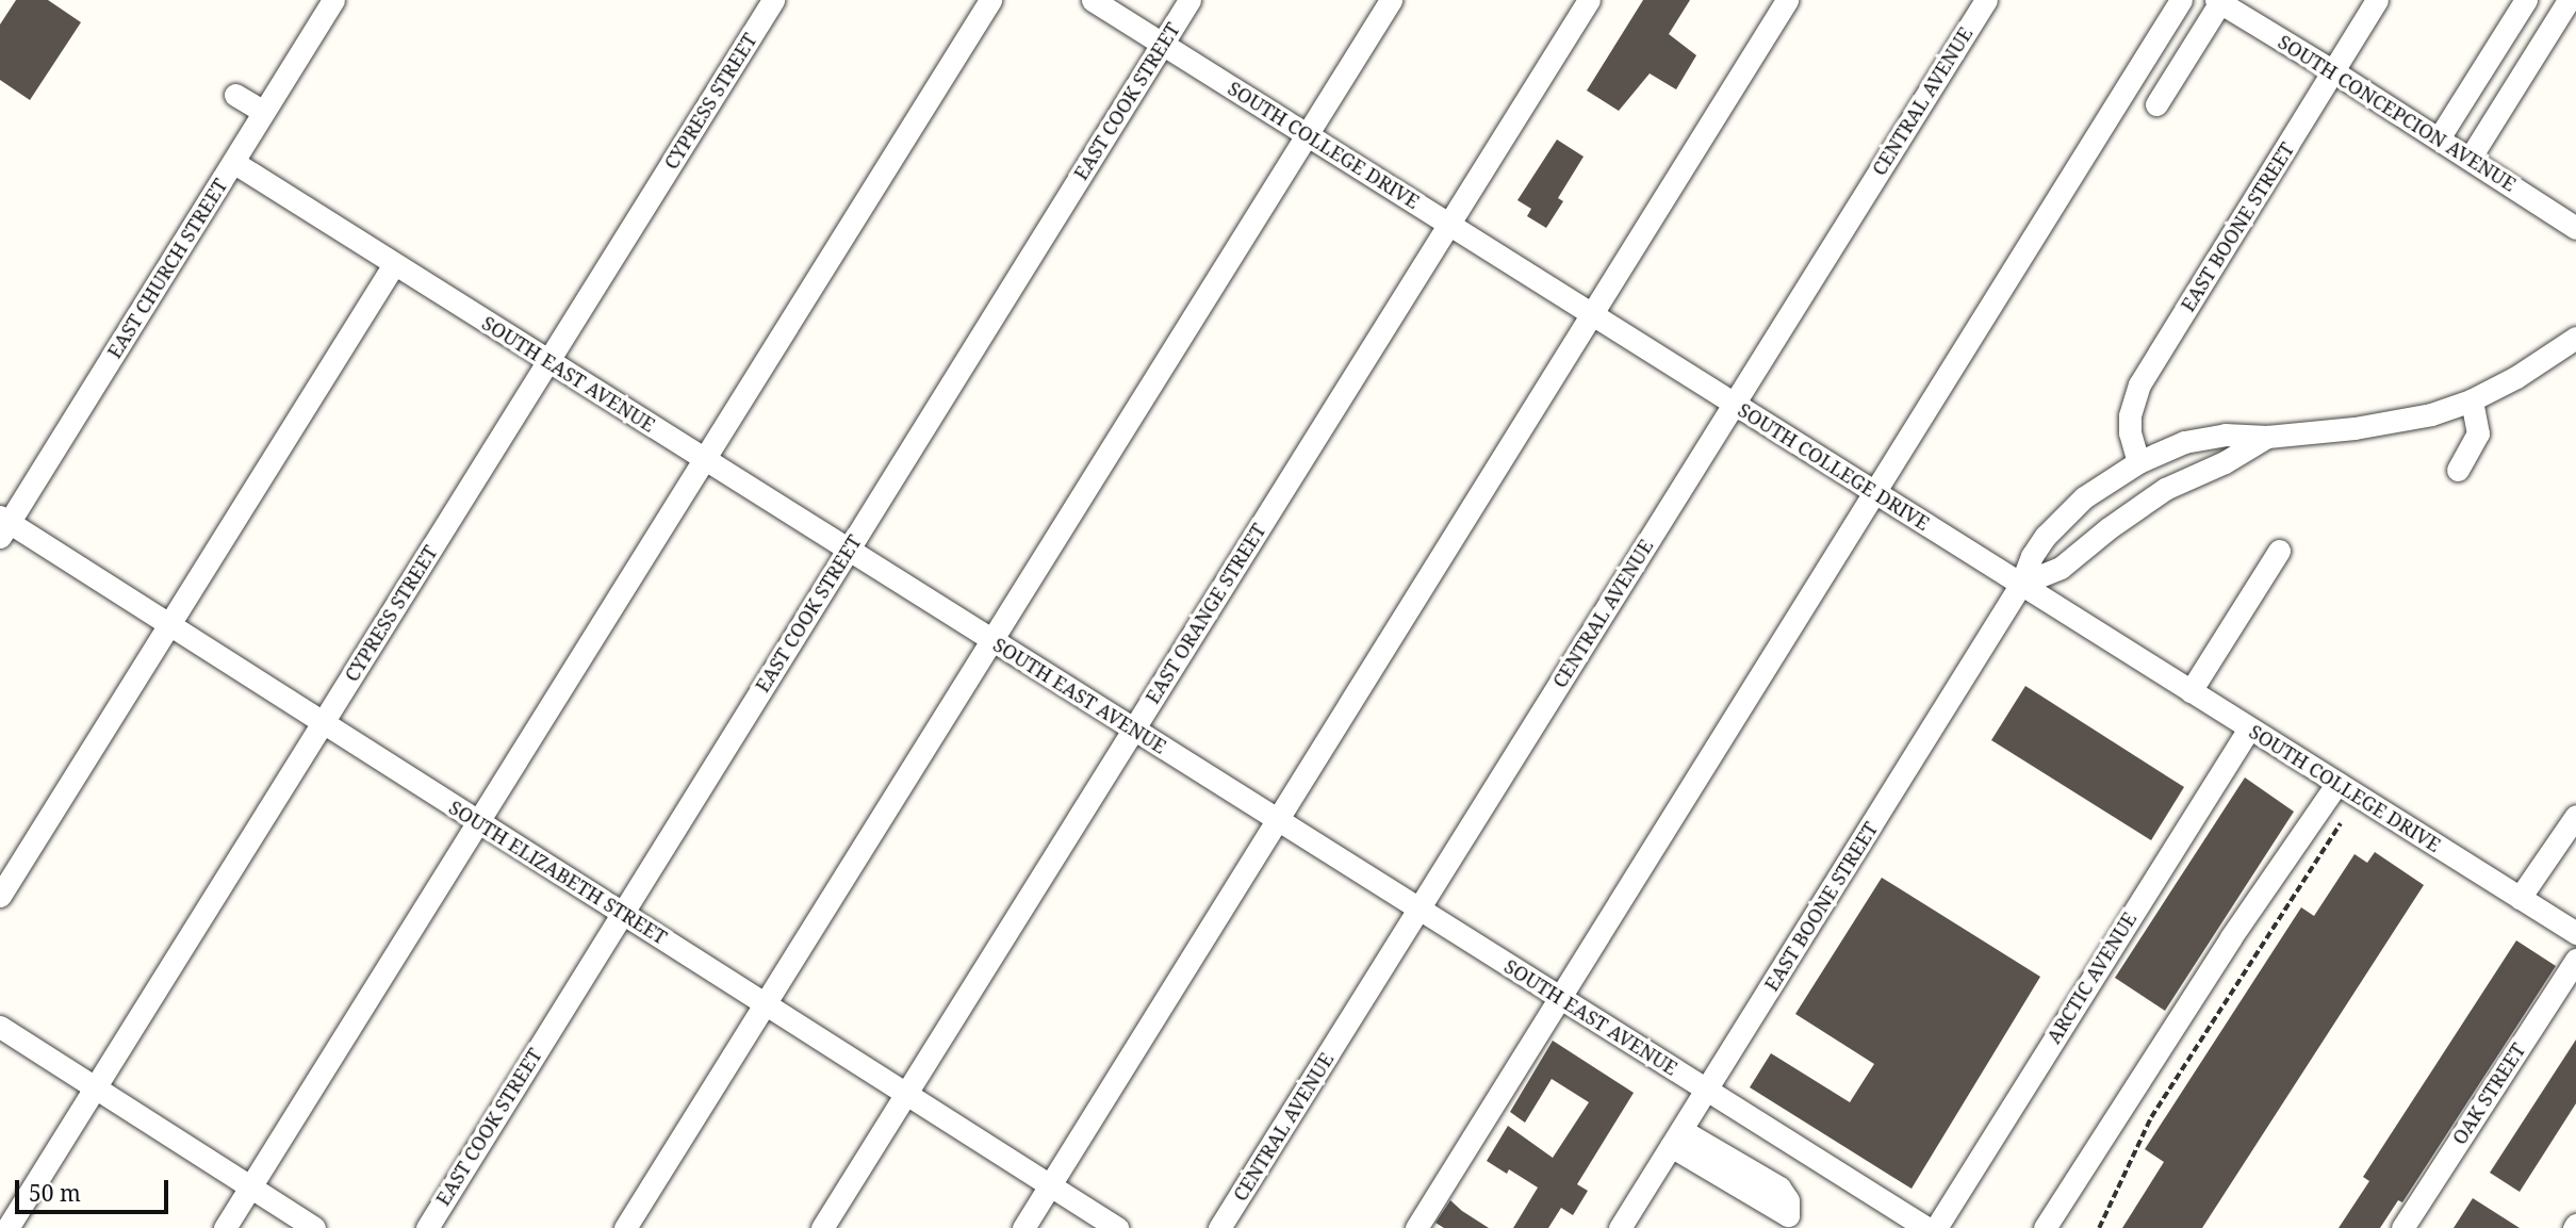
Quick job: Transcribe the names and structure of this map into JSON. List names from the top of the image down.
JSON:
{
  "streets": {
    "street": [
      "CYPRESS STREET",
      "EAST COOK STREET",
      "CENTRAL AVENUE",
      "SOUTH CONCEPCION AVENUE",
      "SOUTH COLLEGE DRIVE",
      "EAST BOONE STREET",
      "EAST CHURCH STREET",
      "SOUTH EAST AVENUE",
      "EAST ORANGE STREET",
      "SOUTH ELIZABETH STREET",
      "ARCTIC AVENUE",
      "OAK STREET"
    ]
  },
  "crossings": [
    ["CYPRESS STREET", "SOUTH EAST AVENUE"],
    ["CYPRESS STREET", "SOUTH ELIZABETH STREET"],
    ["EAST COOK STREET", "SOUTH COLLEGE DRIVE"],
    ["EAST COOK STREET", "SOUTH EAST AVENUE"],
    ["EAST COOK STREET", "SOUTH ELIZABETH STREET"],
    ["CENTRAL AVENUE", "SOUTH COLLEGE DRIVE"],
    ["CENTRAL AVENUE", "SOUTH EAST AVENUE"],
    ["SOUTH CONCEPCION AVENUE", "EAST BOONE STREET"],
    ["SOUTH COLLEGE DRIVE", "EAST BOONE STREET"],
    ["SOUTH COLLEGE DRIVE", "EAST ORANGE STREET"],
    ["SOUTH COLLEGE DRIVE", "ARCTIC AVENUE"],
    ["EAST BOONE STREET", "SOUTH EAST AVENUE"],
    ["EAST CHURCH STREET", "SOUTH EAST AVENUE"],
    ["EAST CHURCH STREET", "SOUTH ELIZABETH STREET"],
    ["SOUTH EAST AVENUE", "EAST ORANGE STREET"],
    ["EAST ORANGE STREET", "SOUTH ELIZABETH STREET"]
  ],
  "scale_bar": "50 m"
}
